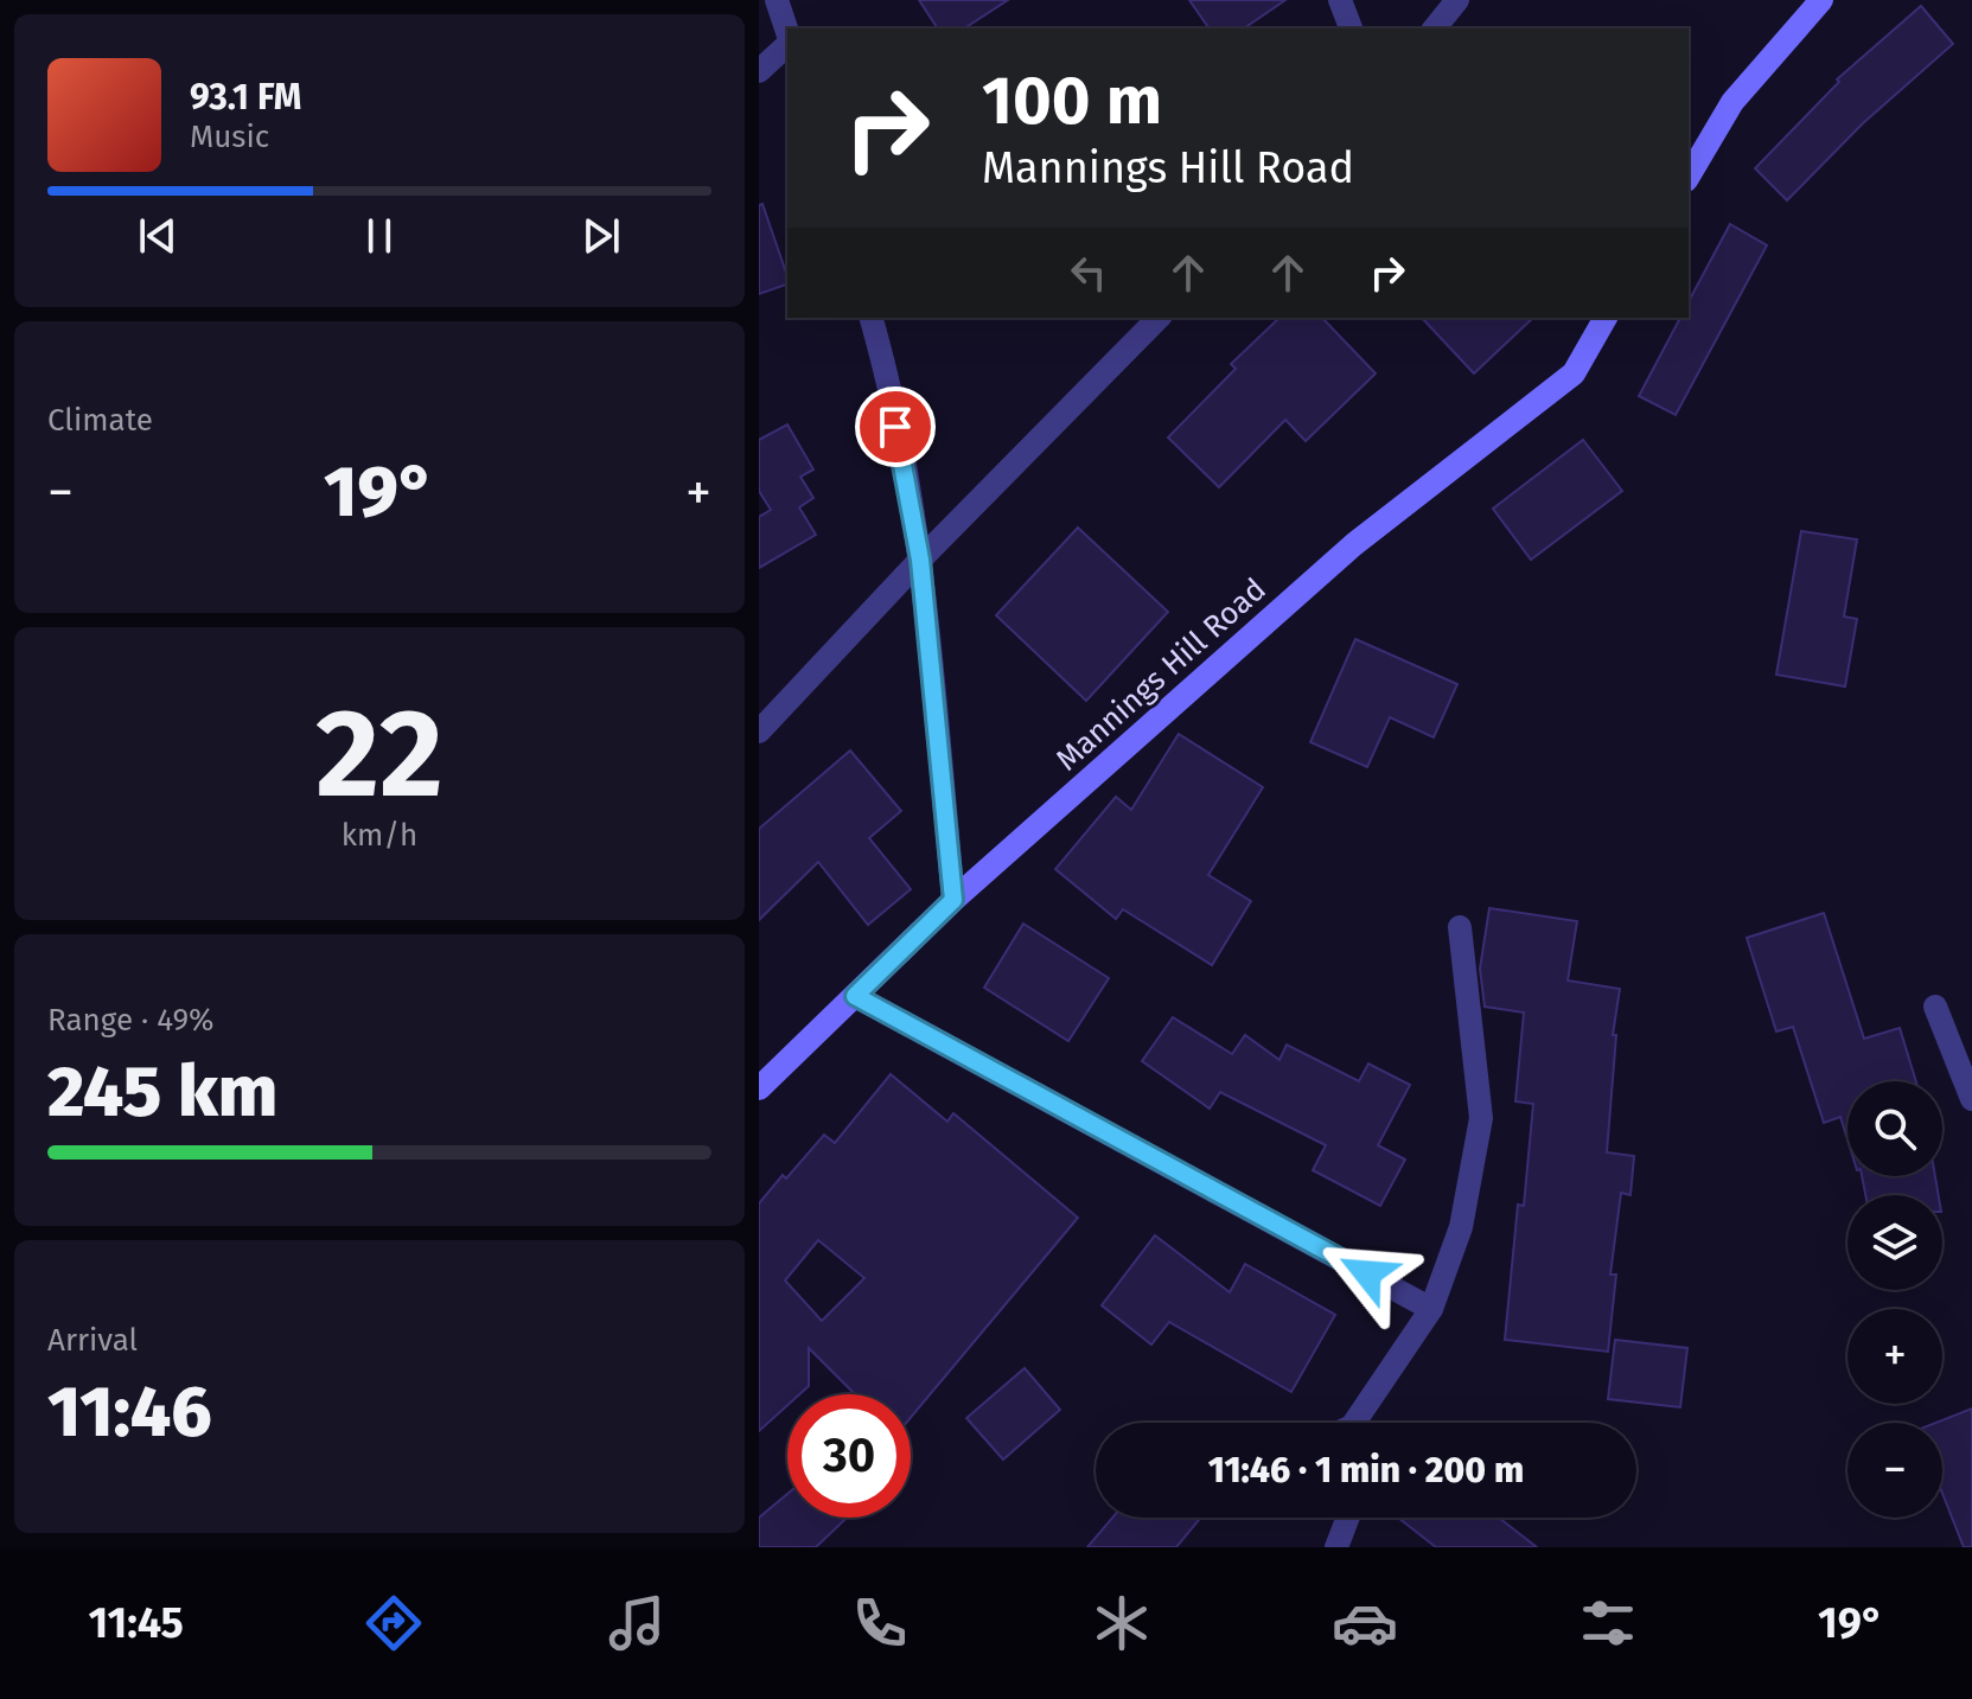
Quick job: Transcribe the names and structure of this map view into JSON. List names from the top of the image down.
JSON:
{
  "streets": {
    "main road": ["Mannings Hill Road"]
  },
  "page": {
    "turn": ["100 m", "Mannings Hill Road"],
    "song": ["93.1 FM", "Music"],
    "tile": [
      "Climate",
      ["22", "km/h"],
      ["Range · 49%", "245 km"],
      ["Arrival", "11:46"]
    ],
    "heat": ["−", "19°", "+"],
    "map_buttons": ["+", "−"],
    "limit": "30",
    "trip": "11:46 · 1 min · 200 m",
    "tabs": ["11:45", "19°"]
  }
}
